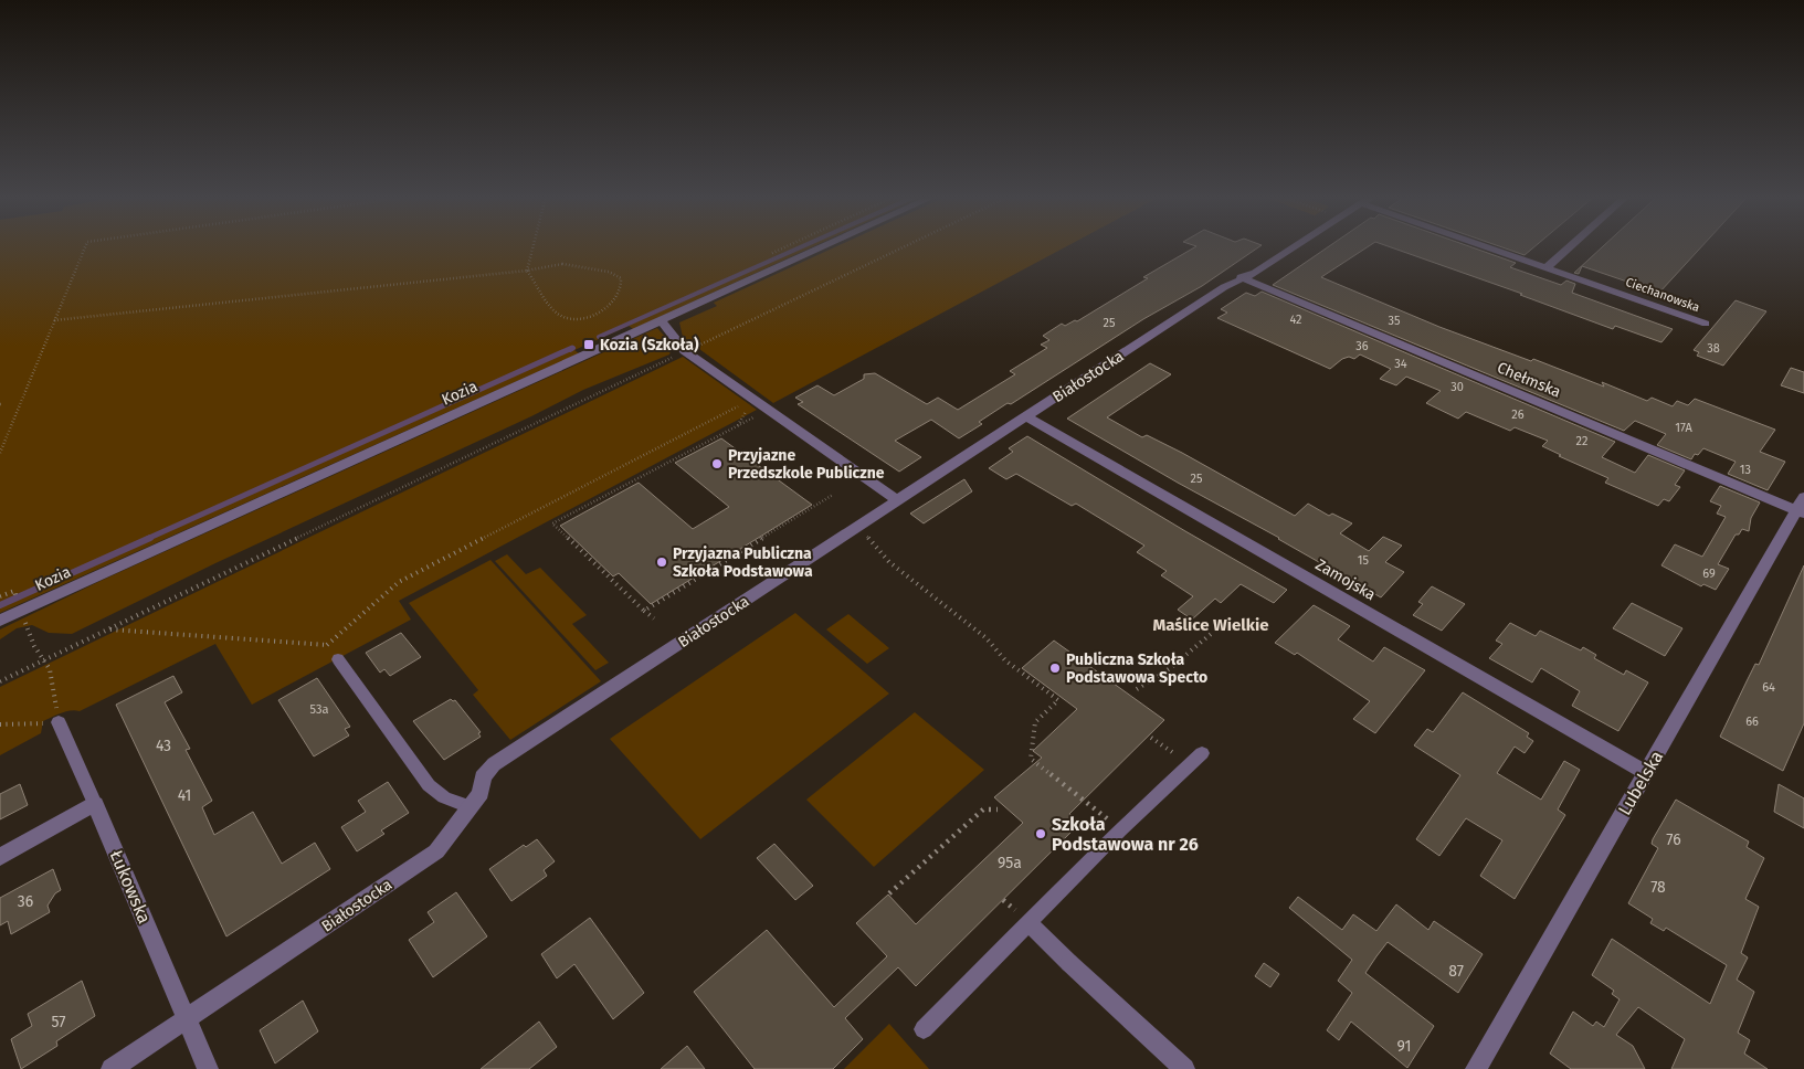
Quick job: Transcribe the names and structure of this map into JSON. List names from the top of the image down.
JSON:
{
  "streets": {
    "street": [
      "Ciechanowska",
      "Białostocka",
      "Chełmska",
      "Kozia",
      "Zamojska",
      "Lubelska",
      "Łukowska"
    ]
  },
  "crossings": [
    ["Białostocka", "Chełmska"],
    ["Białostocka", "Zamojska"],
    ["Białostocka", "Łukowska"],
    ["Chełmska", "Lubelska"],
    ["Zamojska", "Lubelska"]
  ],
  "districts": ["Maślice Wielkie"],
  "places": {
    "transit": ["Kozia (Szkoła)"],
    "other": [
      "Przyjazne Przedszkole Publiczne",
      "Przyjazna Publiczna Szkoła Podstawowa",
      "Publiczna Szkoła Podstawowa Specto",
      "Szkoła Podstawowa nr 26"
    ]
  },
  "house_numbers": [
    "42",
    "35",
    "25",
    "36",
    "38",
    "34",
    "30",
    "26",
    "17A",
    "22",
    "13",
    "25",
    "15",
    "69",
    "64",
    "53a",
    "66",
    "43",
    "41",
    "76",
    "95a",
    "78",
    "36",
    "87",
    "57",
    "91"
  ]
}
